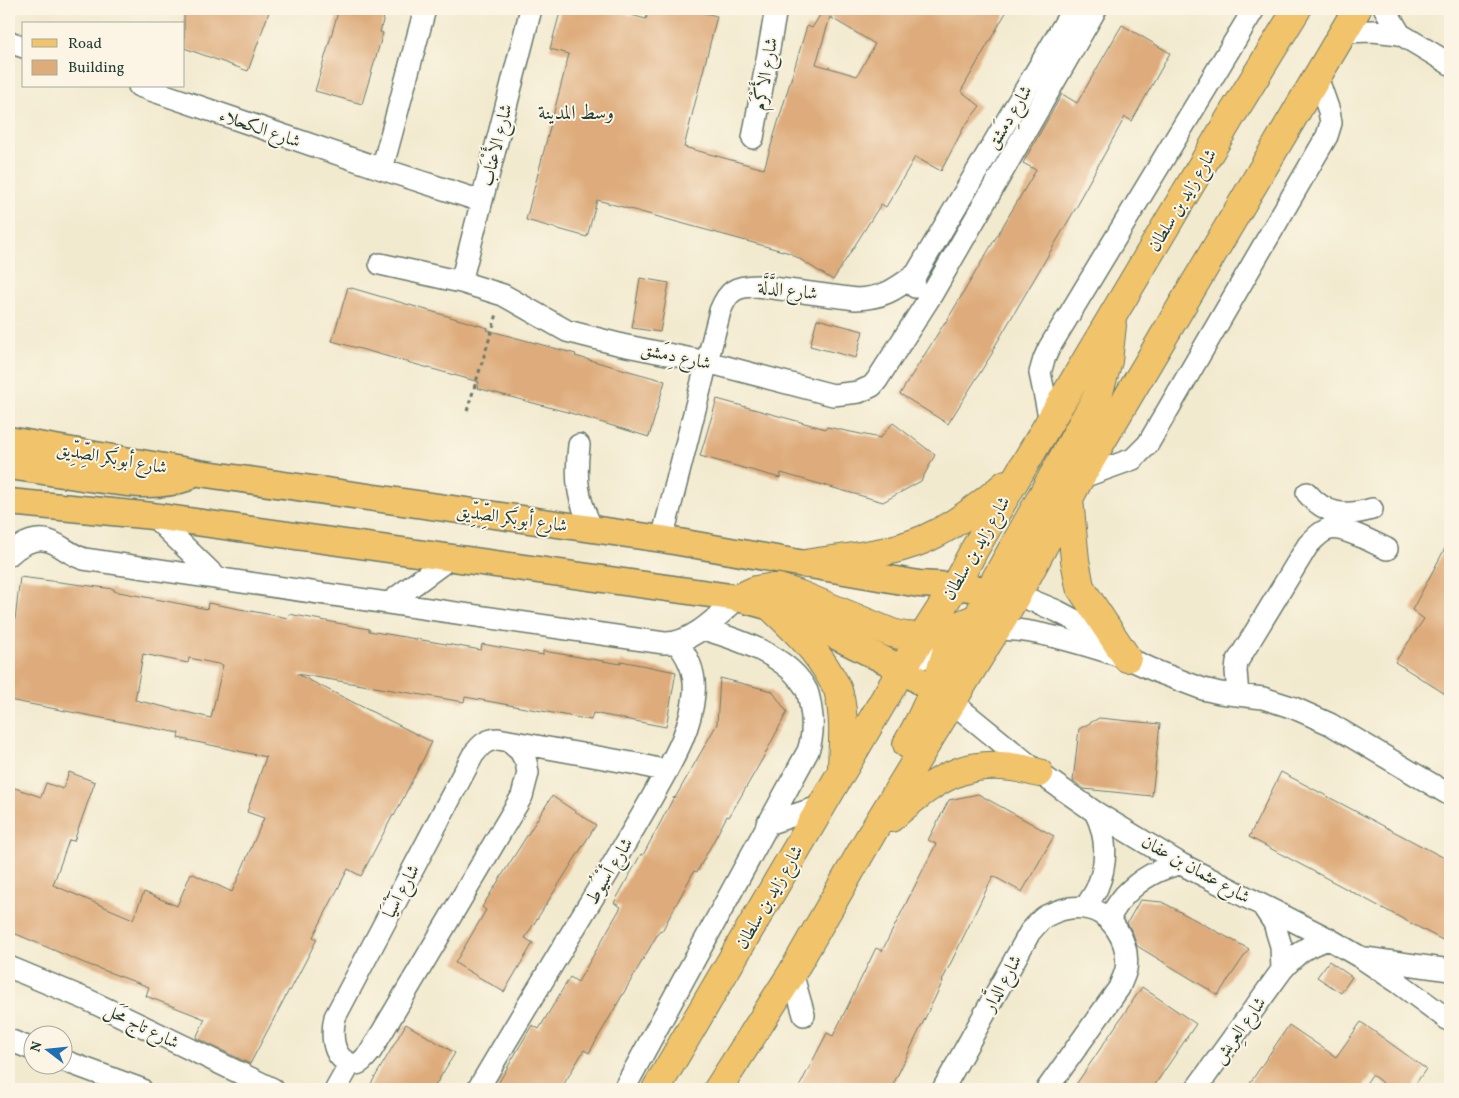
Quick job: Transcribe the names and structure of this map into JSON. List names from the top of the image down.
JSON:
{
  "streets": {
    "highway": ["شارع زايد بن سلطان"],
    "main road": ["شارع أبوبَكر الصِّدِّيق"],
    "street": [
      "شارع الأَكْرَم",
      "شارع دِمَشق",
      "شارع الكحلاء",
      "شارع الأَعْنَاب",
      "شارع الدَّلَّة",
      "شارع عثمان بن عفان",
      "شارع أسْيُوط",
      "شارع آسْيَا",
      "شارع الدَّار",
      "شارع تاج مَحَل",
      "شارع العِريش"
    ]
  },
  "crossings": [
    ["شارع دِمَشق", "شارع الأَعْنَاب"],
    ["شارع دِمَشق", "شارع الدَّلَّة"],
    ["شارع الكحلاء", "شارع الأَعْنَاب"],
    ["شارع زايد بن سلطان", "شارع أبوبَكر الصِّدِّيق"],
    ["شارع الدَّلَّة", "شارع أبوبَكر الصِّدِّيق"],
    ["شارع عثمان بن عفان", "شارع العِريش"],
    ["شارع أسْيُوط", "شارع آسْيَا"]
  ],
  "districts": ["وسط المدينة"],
  "legend": ["Road", "Building"],
  "north": "left"
}
